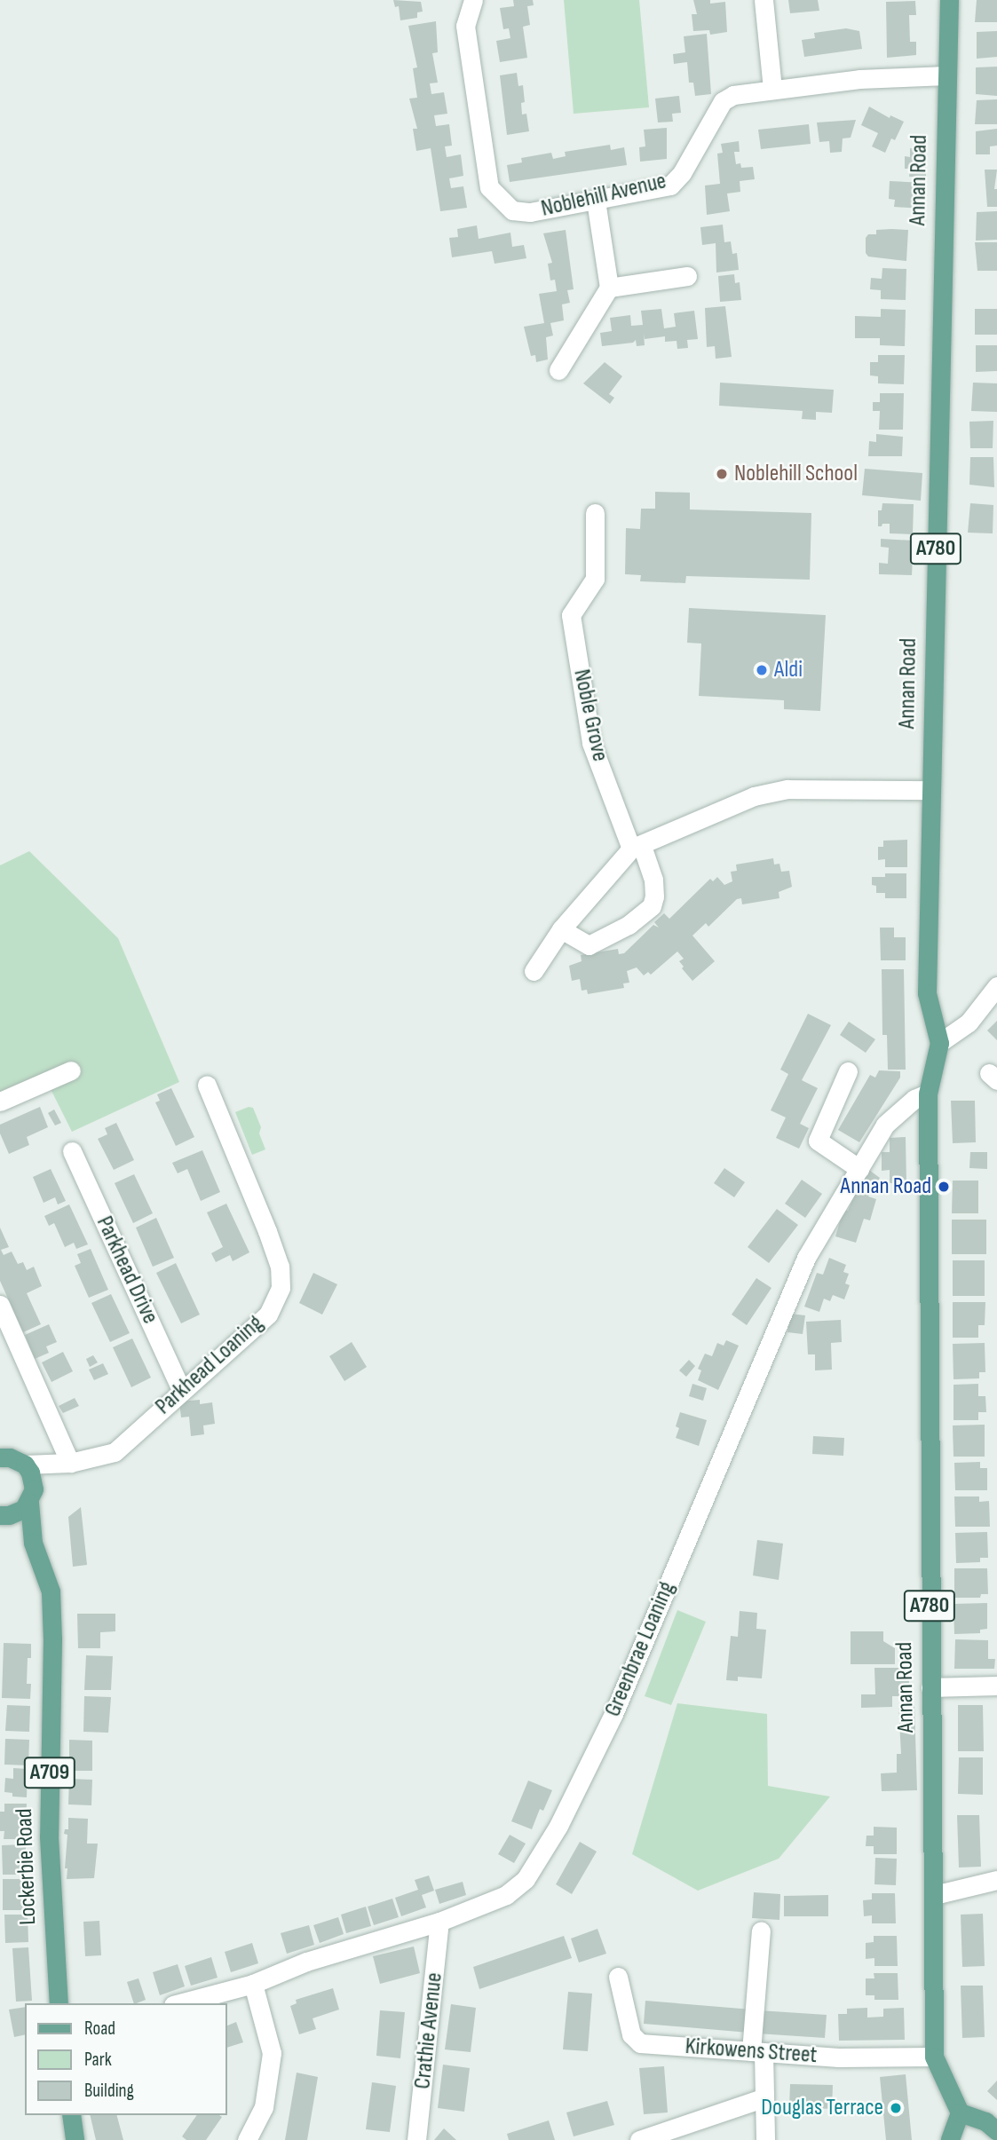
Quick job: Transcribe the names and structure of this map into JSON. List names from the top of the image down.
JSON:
{
  "streets": {
    "main road": [
      "Annan Road",
      "A780",
      "A709",
      "Lockerbie Road"
    ],
    "street": [
      "Noblehill Avenue",
      "Noble Grove",
      "Parkhead Drive",
      "Parkhead Loaning",
      "Greenbrae Loaning",
      "Crathie Avenue",
      "Kirkowens Street"
    ]
  },
  "crossings": [
    ["Annan Road", "Noblehill Avenue"],
    ["Annan Road", "Greenbrae Loaning"],
    ["Annan Road", "Kirkowens Street"],
    ["Parkhead Drive", "Parkhead Loaning"],
    ["Parkhead Loaning", "A709"],
    ["Greenbrae Loaning", "Crathie Avenue"],
    ["A709", "Lockerbie Road"]
  ],
  "places": [
    "Noblehill School",
    "Aldi",
    "Annan Road",
    "Douglas Terrace"
  ],
  "legend": ["Road", "Park", "Building"]
}
